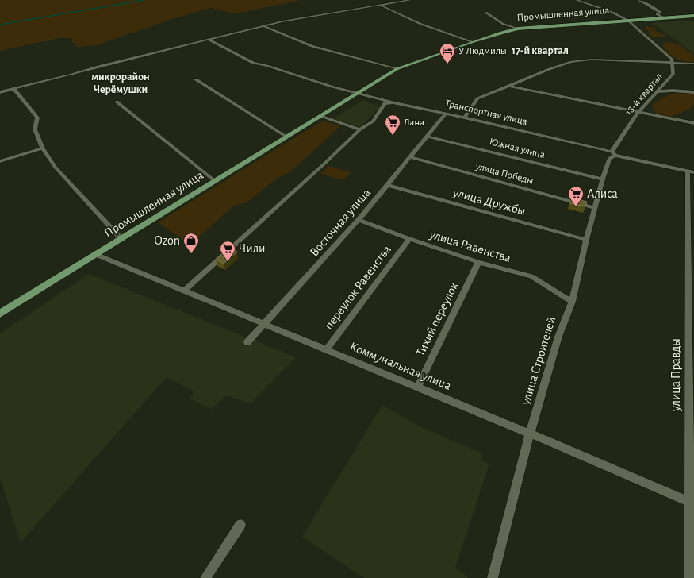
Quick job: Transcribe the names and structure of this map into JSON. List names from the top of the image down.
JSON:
{
  "streets": {
    "main road": ["Промышленная улица"],
    "street": [
      "18-й квартал",
      "Транспортная улица",
      "Южная улица",
      "улица Победы",
      "улица Дружбы",
      "Восточная улица",
      "улица Равенства",
      "переулок Равенства",
      "Тихий переулок",
      "улица Строителей",
      "Коммунальная улица",
      "улица Правды"
    ]
  },
  "crossings": [
    ["Промышленная улица", "Транспортная улица"],
    ["Промышленная улица", "Коммунальная улица"],
    ["18-й квартал", "Транспортная улица"],
    ["18-й квартал", "улица Строителей"],
    ["Транспортная улица", "Восточная улица"],
    ["Транспортная улица", "улица Строителей"],
    ["Транспортная улица", "улица Правды"],
    ["Южная улица", "Восточная улица"],
    ["Южная улица", "улица Строителей"],
    ["улица Победы", "Восточная улица"],
    ["улица Победы", "улица Строителей"],
    ["улица Дружбы", "Восточная улица"],
    ["улица Дружбы", "улица Строителей"],
    ["Восточная улица", "улица Равенства"],
    ["Восточная улица", "Коммунальная улица"],
    ["улица Равенства", "переулок Равенства"],
    ["улица Равенства", "Тихий переулок"],
    ["улица Равенства", "улица Строителей"],
    ["переулок Равенства", "Коммунальная улица"],
    ["Тихий переулок", "Коммунальная улица"],
    ["улица Строителей", "Коммунальная улица"],
    ["Коммунальная улица", "улица Правды"]
  ],
  "districts": ["17-й квартал", "микрорайон Черёмушки"],
  "places": {
    "hotel": ["У Людмилы"],
    "supermarket": ["Лана", "Алиса", "Чили"],
    "shop": ["Ozon"]
  }
}
